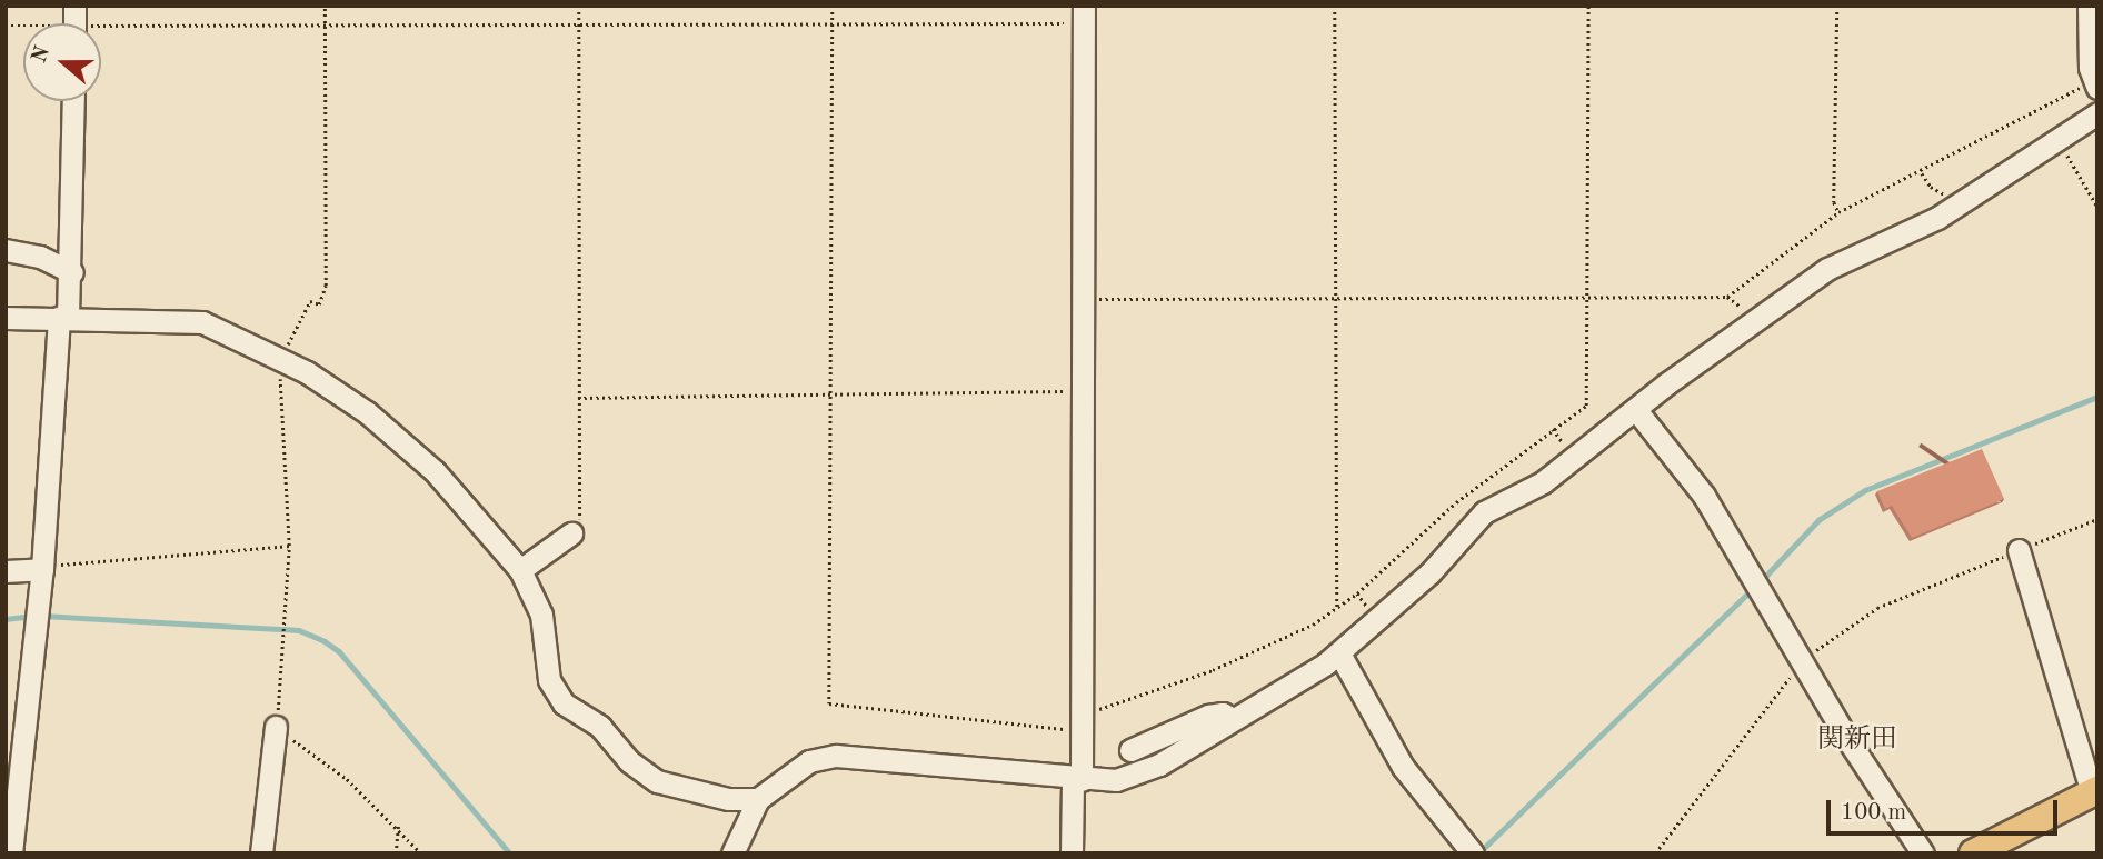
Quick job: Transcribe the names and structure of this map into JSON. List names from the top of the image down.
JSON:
{
  "districts": ["関新田"],
  "scale_bar": "100 m",
  "north": "left"
}
